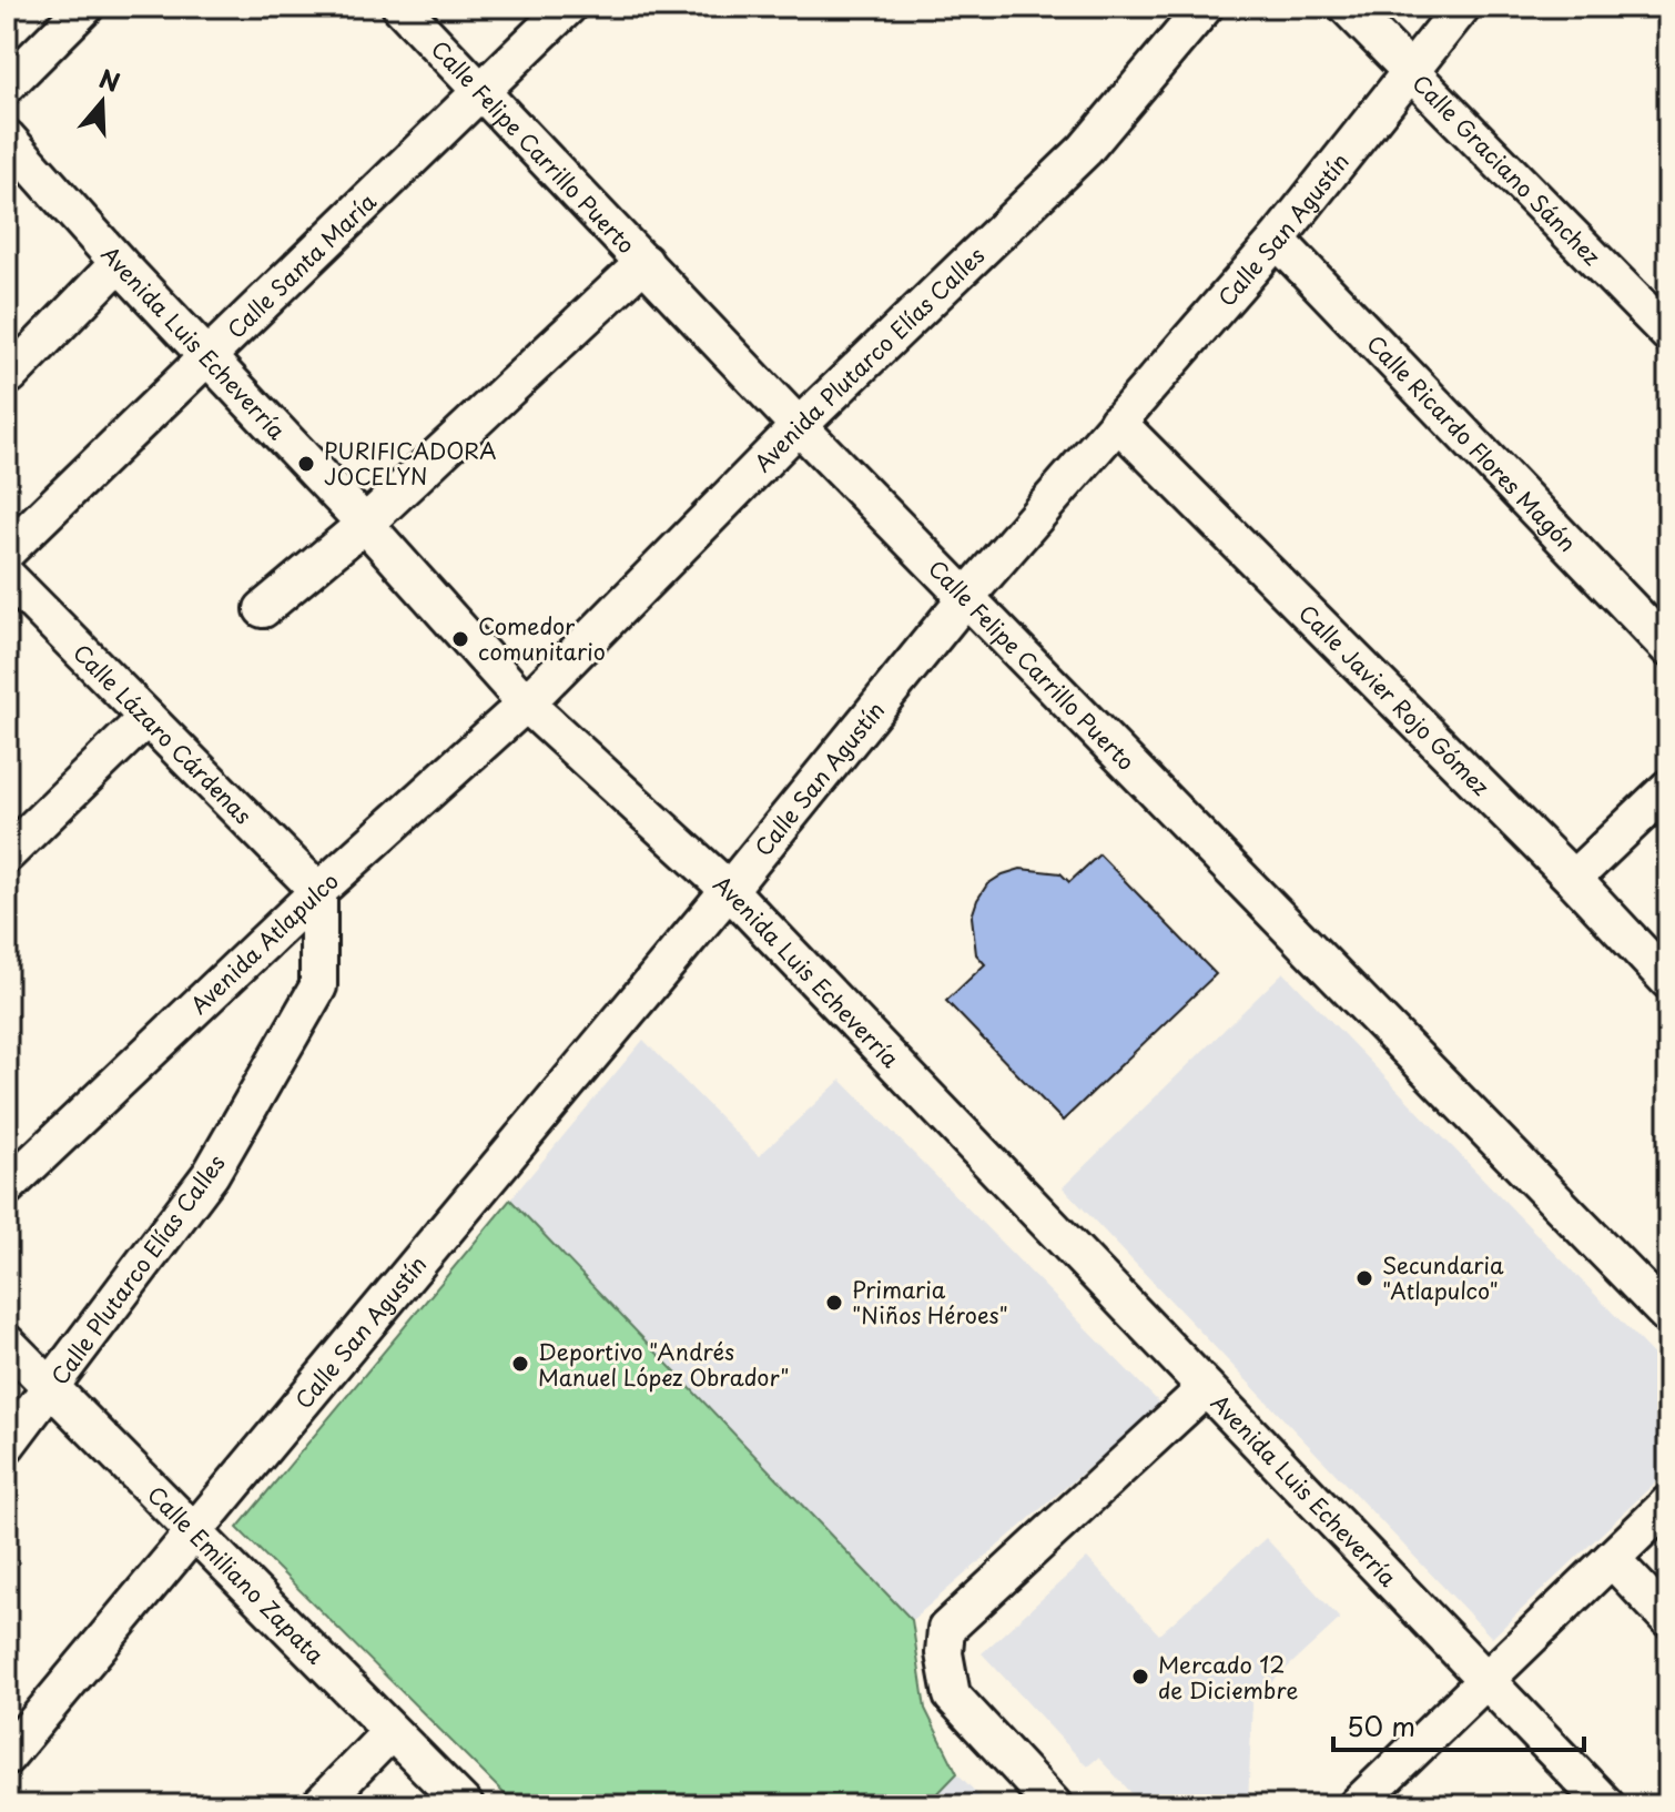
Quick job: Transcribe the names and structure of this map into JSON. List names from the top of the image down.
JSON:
{
  "streets": {
    "street": [
      "Calle Felipe Carrillo Puerto",
      "Calle Graciano Sánchez",
      "Calle San Agustín",
      "Calle Santa María",
      "Avenida Luis Echeverría",
      "Avenida Plutarco Elías Calles",
      "Calle Ricardo Flores Magón",
      "Calle Javier Rojo Gómez",
      "Calle Lázaro Cárdenas",
      "Avenida Atlapulco",
      "Calle Plutarco Elías Calles",
      "Calle Emiliano Zapata"
    ]
  },
  "crossings": [
    ["Calle Felipe Carrillo Puerto", "Calle San Agustín"],
    ["Calle Felipe Carrillo Puerto", "Calle Santa María"],
    ["Calle Felipe Carrillo Puerto", "Avenida Plutarco Elías Calles"],
    ["Calle Graciano Sánchez", "Calle San Agustín"],
    ["Calle San Agustín", "Avenida Luis Echeverría"],
    ["Calle San Agustín", "Calle Ricardo Flores Magón"],
    ["Calle San Agustín", "Calle Javier Rojo Gómez"],
    ["Calle San Agustín", "Calle Emiliano Zapata"],
    ["Calle Santa María", "Avenida Luis Echeverría"],
    ["Avenida Luis Echeverría", "Avenida Plutarco Elías Calles"],
    ["Avenida Luis Echeverría", "Avenida Atlapulco"],
    ["Avenida Plutarco Elías Calles", "Avenida Atlapulco"],
    ["Calle Lázaro Cárdenas", "Avenida Atlapulco"],
    ["Calle Lázaro Cárdenas", "Calle Plutarco Elías Calles"],
    ["Avenida Atlapulco", "Calle Plutarco Elías Calles"],
    ["Calle Plutarco Elías Calles", "Calle Emiliano Zapata"]
  ],
  "places": [
    "PURIFICADORA JOCELYN",
    "Comedor comunitario",
    "Secundaria \"Atlapulco\"",
    "Primaria \"Niños Héroes\"",
    "Deportivo \"Andrés Manuel López Obrador\"",
    "Mercado 12 de Diciembre"
  ],
  "scale_bar": "50 m",
  "north": "top"
}
